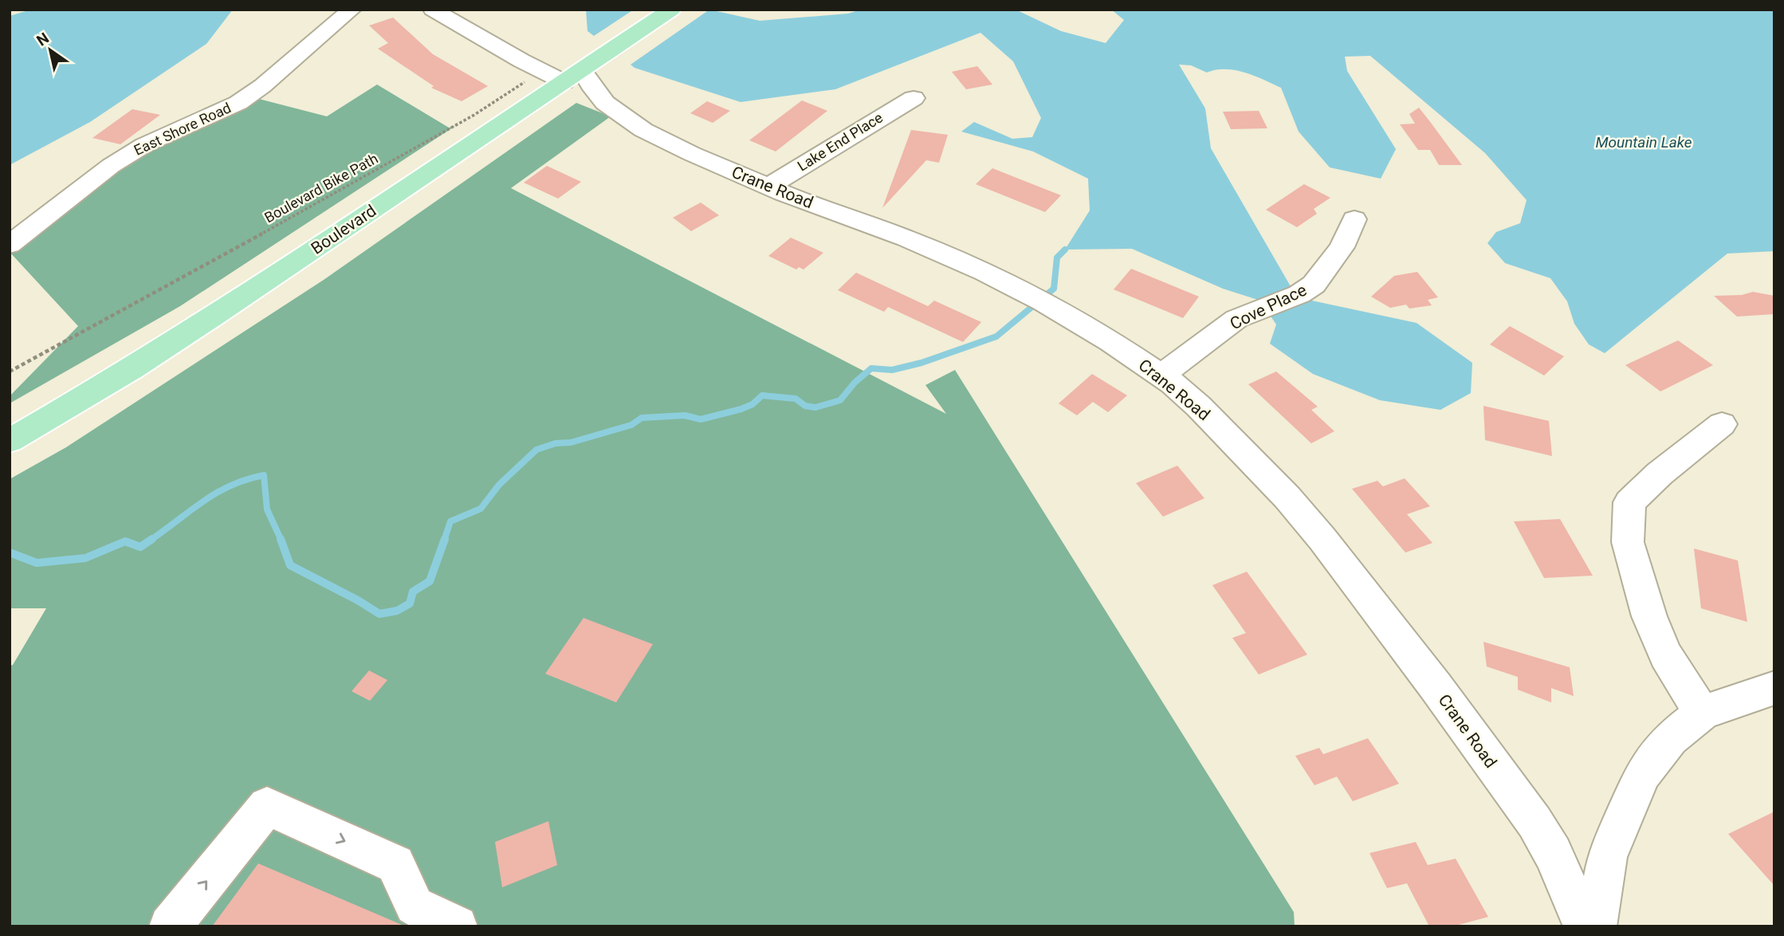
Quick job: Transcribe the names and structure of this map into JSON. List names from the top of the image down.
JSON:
{
  "streets": {
    "main road": ["Boulevard"],
    "street": [
      "East Shore Road",
      "Lake End Place",
      "Crane Road",
      "Cove Place"
    ],
    "path": ["Boulevard Bike Path"]
  },
  "crossings": [
    ["Lake End Place", "Crane Road"],
    ["Crane Road", "Boulevard"],
    ["Crane Road", "Cove Place"]
  ],
  "water": ["Mountain Lake"],
  "north": "top left"
}
